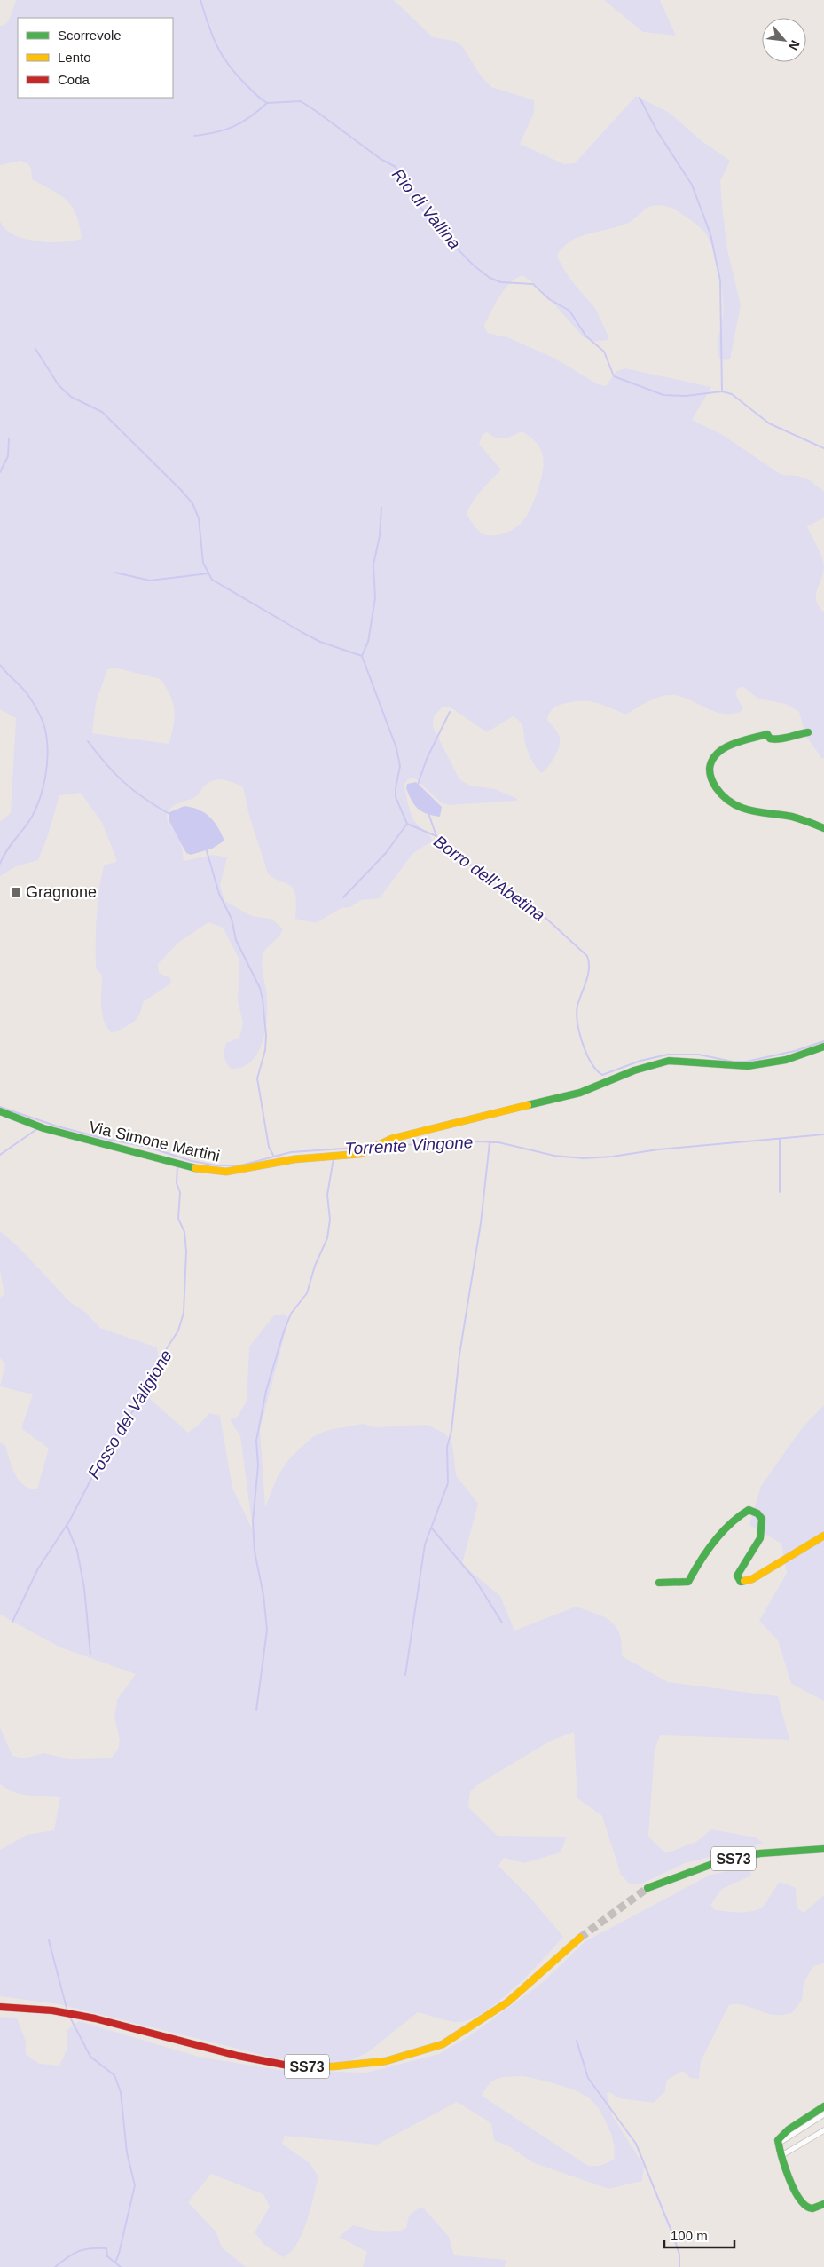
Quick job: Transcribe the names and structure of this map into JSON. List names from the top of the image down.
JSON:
{
  "streets": {
    "street": ["Via Simone Martini", "SS73"]
  },
  "water": [
    "Rio di Vallina",
    "Borro dell'Abetina",
    "Torrente Vingone",
    "Fosso del Valigione"
  ],
  "places": {
    "transit": ["Gragnone"]
  },
  "legend": ["Scorrevole", "Lento", "Coda"],
  "scale_bar": "100 m",
  "north": "bottom right"
}
